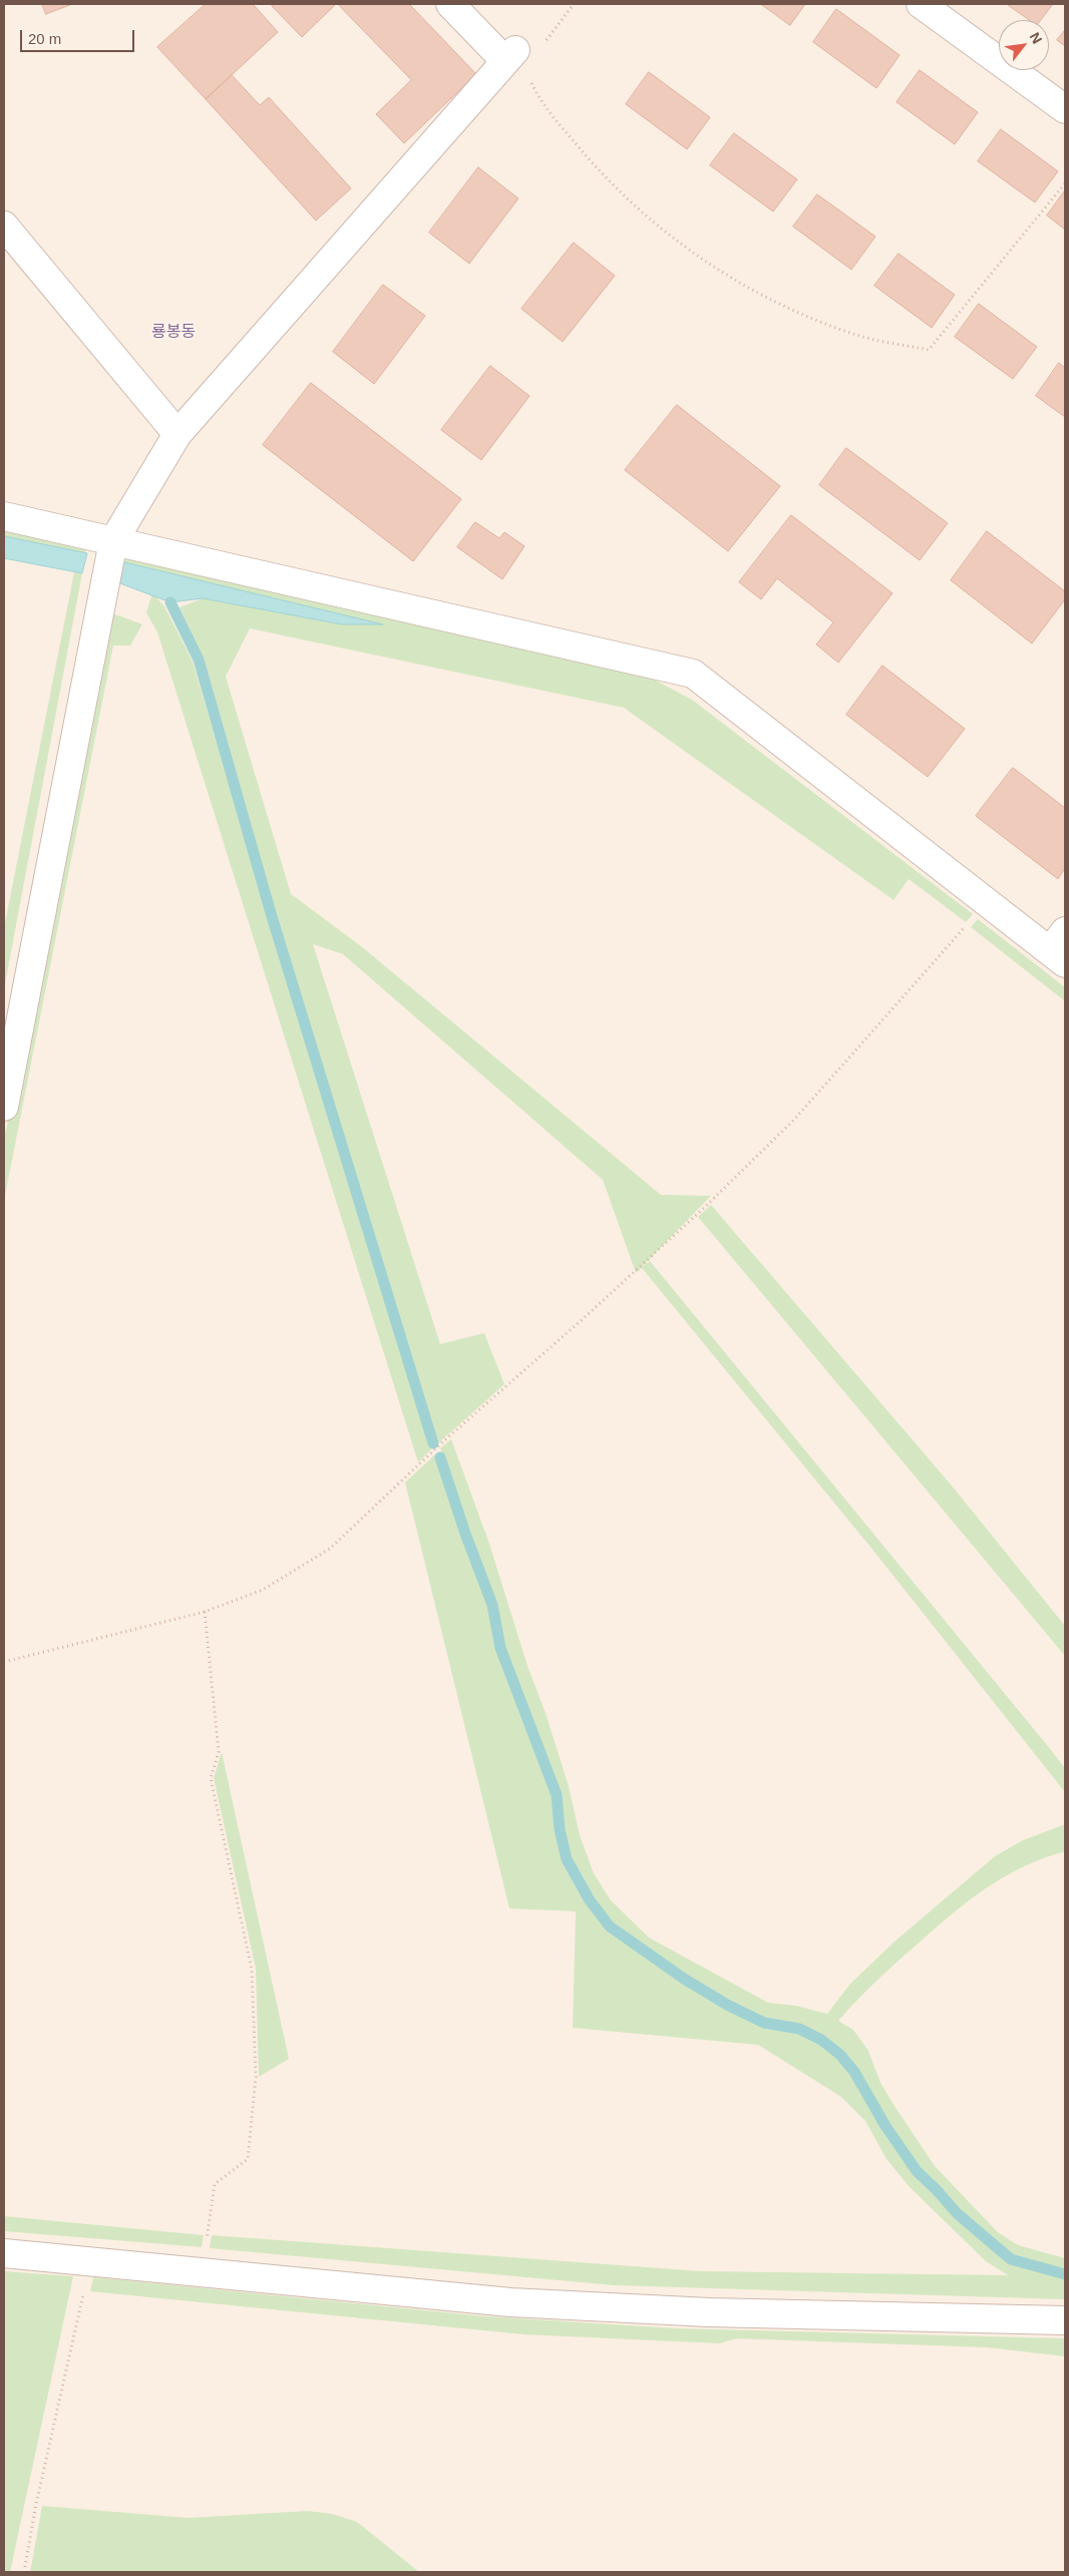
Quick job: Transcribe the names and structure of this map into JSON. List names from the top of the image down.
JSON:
{
  "districts": ["룡봉동"],
  "scale_bar": "20 m",
  "north": "top right"
}
